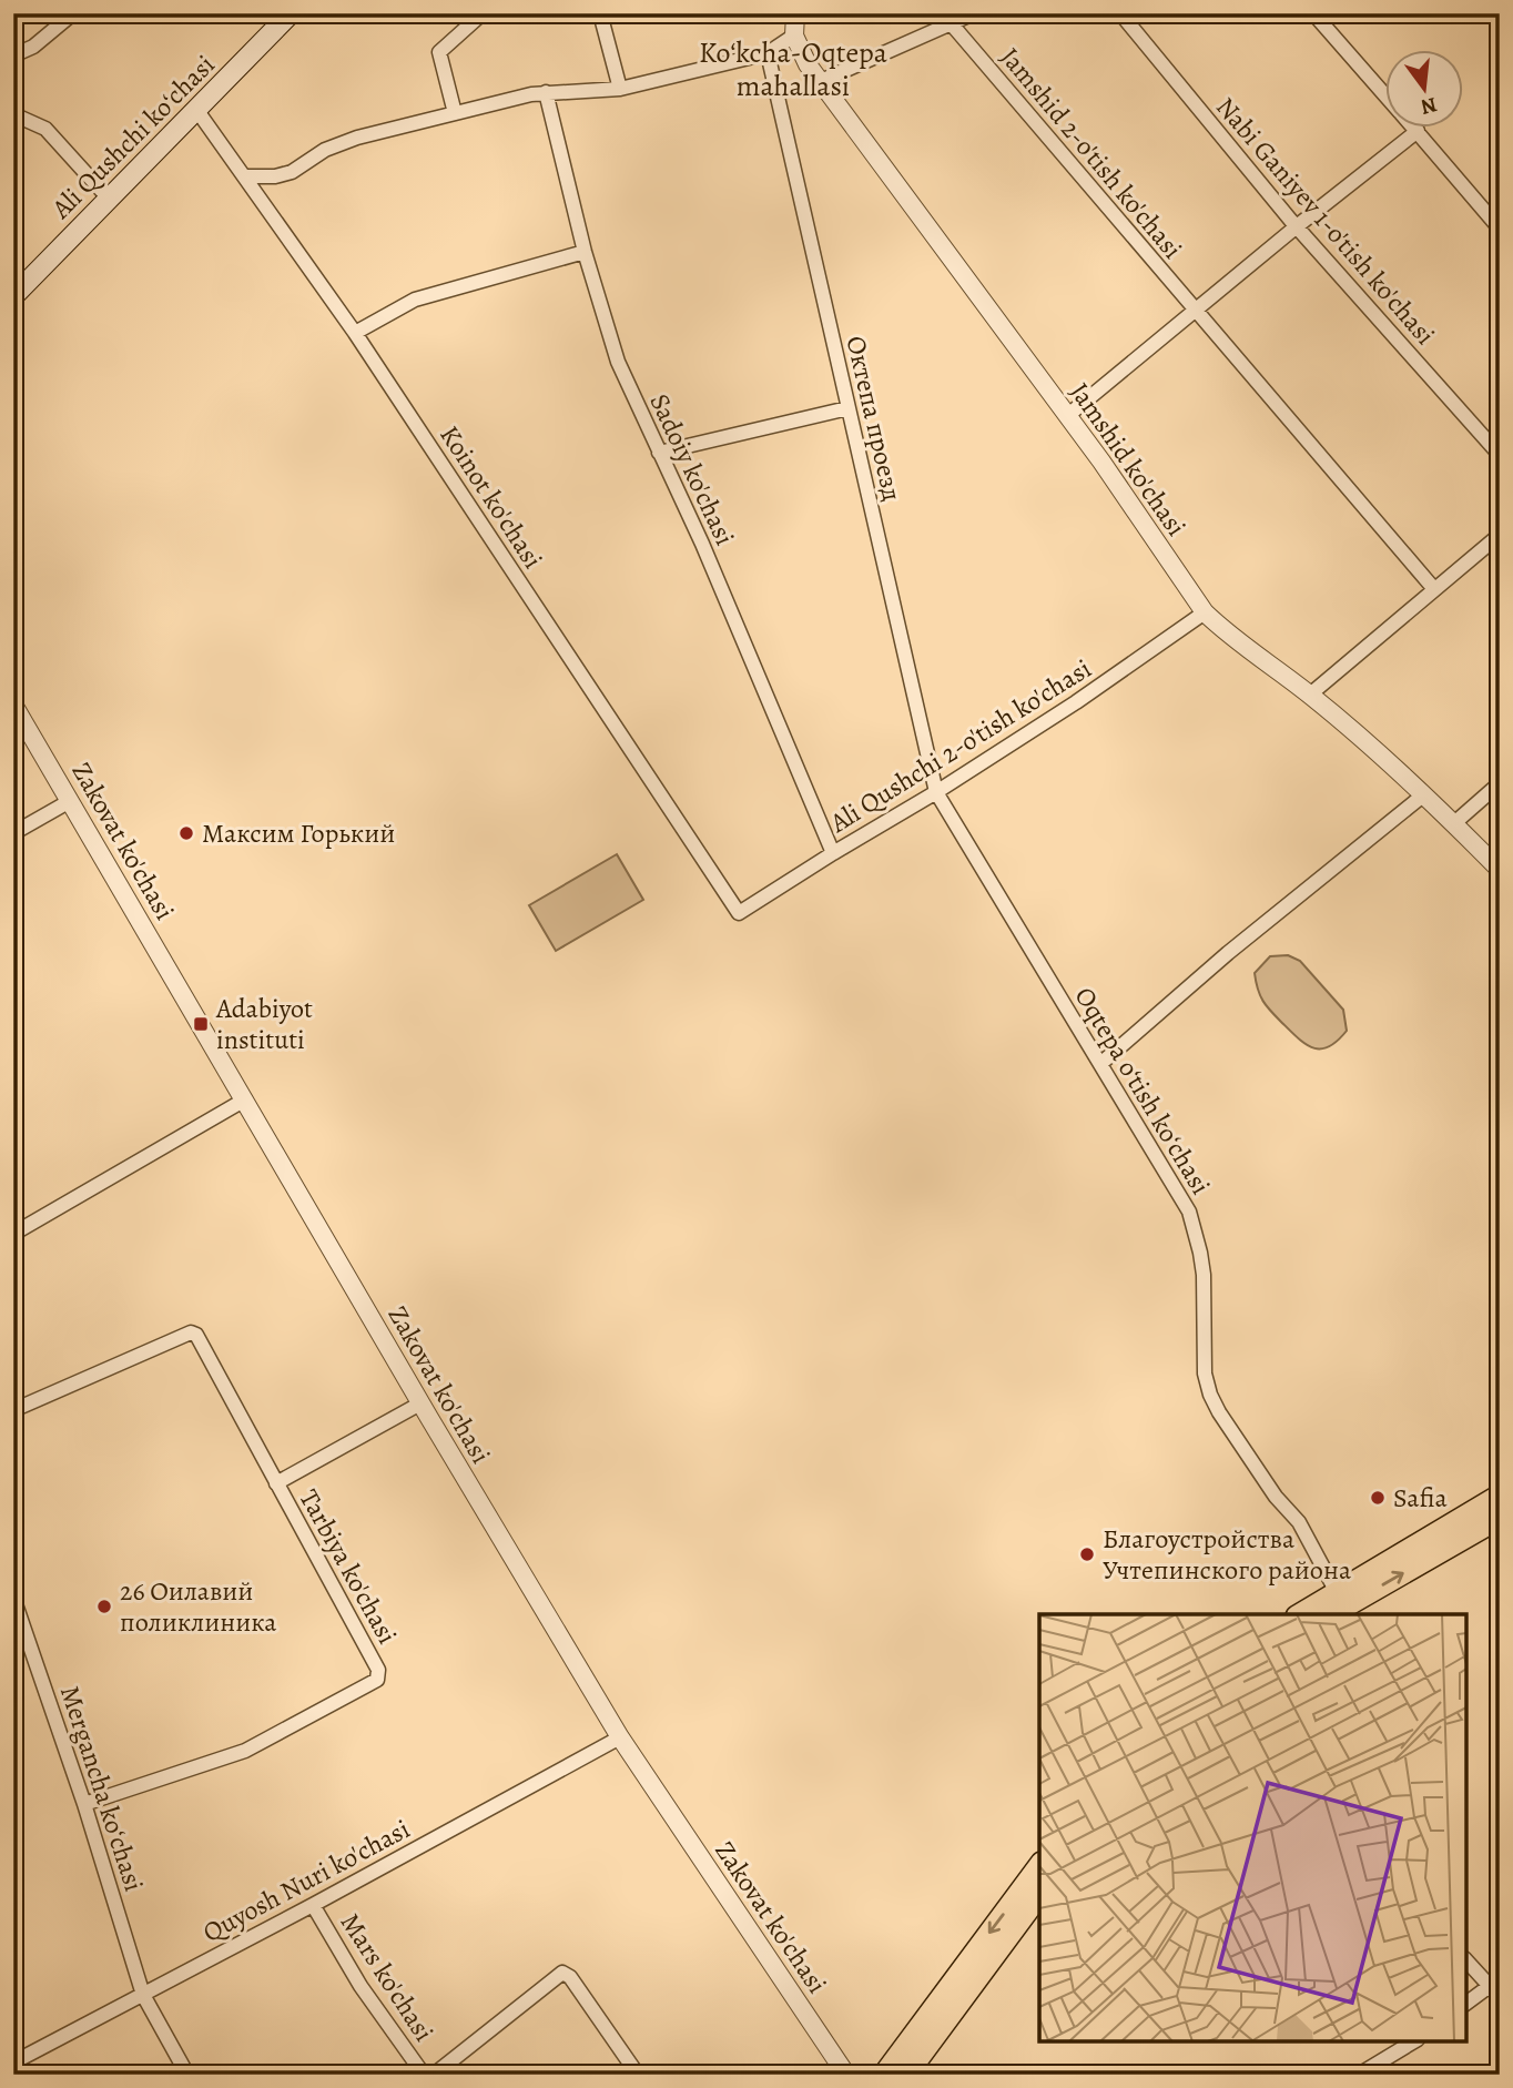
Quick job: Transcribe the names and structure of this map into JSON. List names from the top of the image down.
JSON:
{
  "streets": {
    "main road": ["Ali Qushchi koʻchasi"],
    "street": [
      "Jamshid 2-o'tish ko'chasi",
      "Nabi Ganiyev 1-o'tish ko'chasi",
      "Октепа проезд",
      "Jamshid ko'chasi",
      "Sadoiy ko'chasi",
      "Koinot ko'chasi",
      "Ali Qushchi 2-o'tish ko'chasi",
      "Zakovat ko'chasi",
      "Oqtepa oʻtish koʻchasi",
      "Tarbiya ko'chasi",
      "Mergancha koʻchasi",
      "Quyosh Nuri ko'chasi",
      "Mars ko'chasi"
    ]
  },
  "crossings": [
    ["Ali Qushchi koʻchasi", "Koinot ko'chasi"],
    ["Октепа проезд", "Ali Qushchi 2-o'tish ko'chasi"],
    ["Октепа проезд", "Oqtepa oʻtish koʻchasi"],
    ["Jamshid ko'chasi", "Ali Qushchi 2-o'tish ko'chasi"],
    ["Sadoiy ko'chasi", "Ali Qushchi 2-o'tish ko'chasi"],
    ["Koinot ko'chasi", "Ali Qushchi 2-o'tish ko'chasi"],
    ["Ali Qushchi 2-o'tish ko'chasi", "Oqtepa oʻtish koʻchasi"],
    ["Zakovat ko'chasi", "Tarbiya ko'chasi"],
    ["Zakovat ko'chasi", "Quyosh Nuri ko'chasi"],
    ["Tarbiya ko'chasi", "Mergancha koʻchasi"],
    ["Mergancha koʻchasi", "Quyosh Nuri ko'chasi"],
    ["Quyosh Nuri ko'chasi", "Mars ko'chasi"]
  ],
  "districts": ["Koʻkcha-Oqtepa mahallasi"],
  "places": {
    "other": [
      "Максим Горький",
      "Safia",
      "Благоустройства Учтепинского района",
      "26 Оилавий поликлиника"
    ],
    "transit": ["Adabiyot instituti"]
  },
  "north": "bottom"
}
